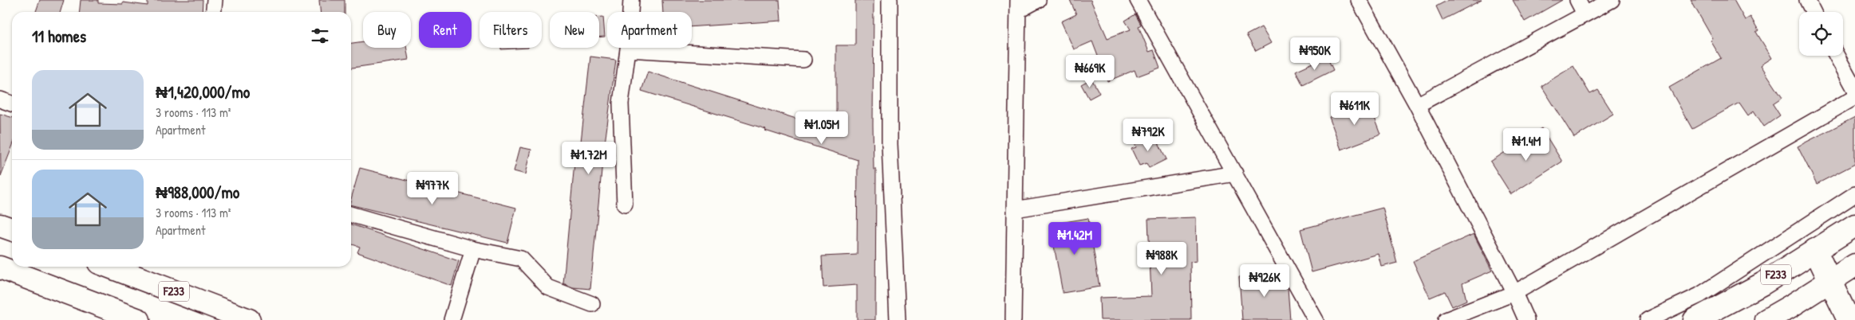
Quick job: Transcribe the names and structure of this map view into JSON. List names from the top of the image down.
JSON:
{
  "streets": {
    "main road": ["F233"]
  },
  "page": {
    "chip": [
      "Buy",
      "Rent",
      "Filters",
      "New",
      "Apartment"
    ],
    "heading": "11 homes",
    "price": [
      "₦950K",
      "₦669K",
      "₦611K",
      "₦1.05M",
      "₦792K",
      "₦1.4M",
      "₦1.72M",
      "₦977K",
      "₦1.42M",
      "₦988K",
      "₦926K"
    ],
    "list": [
      {
        "name": "₦1,420,000/mo",
        "note": "3 rooms · 113 m² · Apartment"
      },
      {
        "name": "₦988,000/mo",
        "note": "3 rooms · 113 m² · Apartment"
      }
    ]
  }
}
